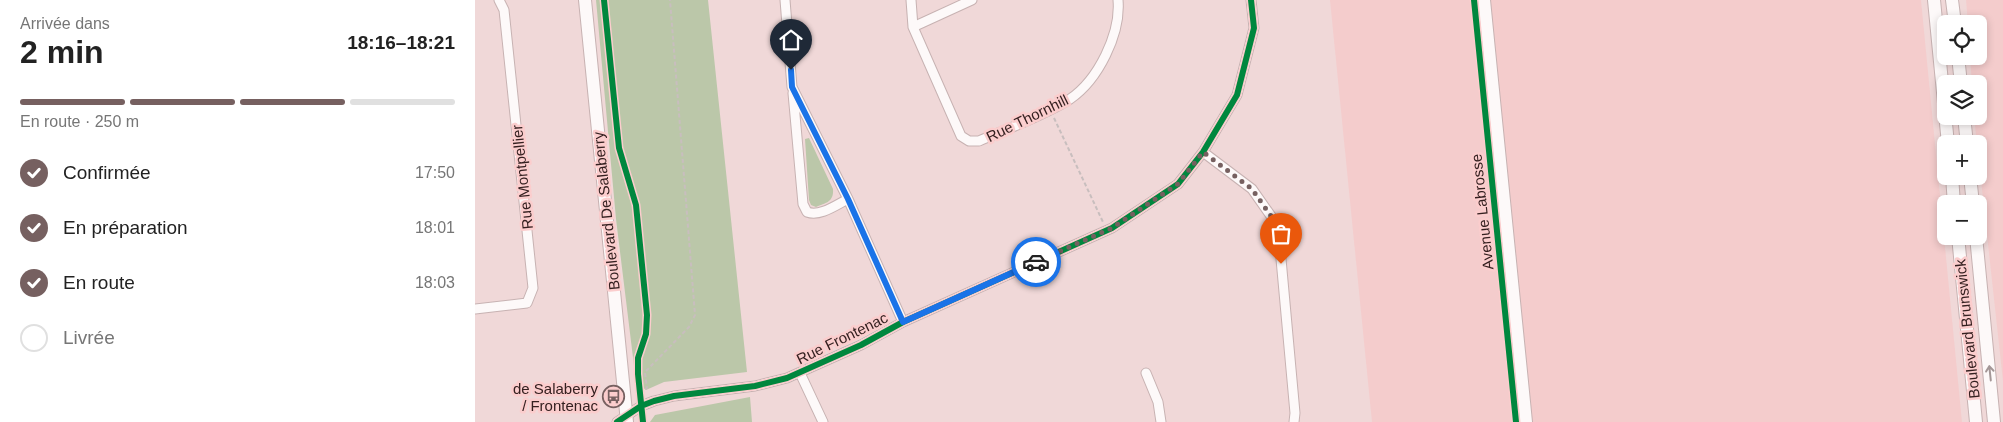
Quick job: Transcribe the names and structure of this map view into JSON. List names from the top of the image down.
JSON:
{
  "streets": {
    "street": [
      "Rue Thornhill",
      "Rue Montpellier",
      "Boulevard De Salaberry",
      "Avenue Labrosse",
      "Boulevard Brunswick",
      "Rue Frontenac"
    ]
  },
  "crossings": [
    ["Boulevard De Salaberry", "Rue Frontenac"]
  ],
  "places": {
    "bus stop": ["de Salaberry / Frontenac"]
  },
  "page": {
    "heading": ["2 min", "Arrivée dans", "18:16–18:21"],
    "map_buttons": ["+", "−"],
    "bar": "En route · 250 m",
    "list": [
      ["Confirmée", "17:50"],
      ["En préparation", "18:01"],
      ["En route", "18:03"],
      "Livrée"
    ]
  }
}
